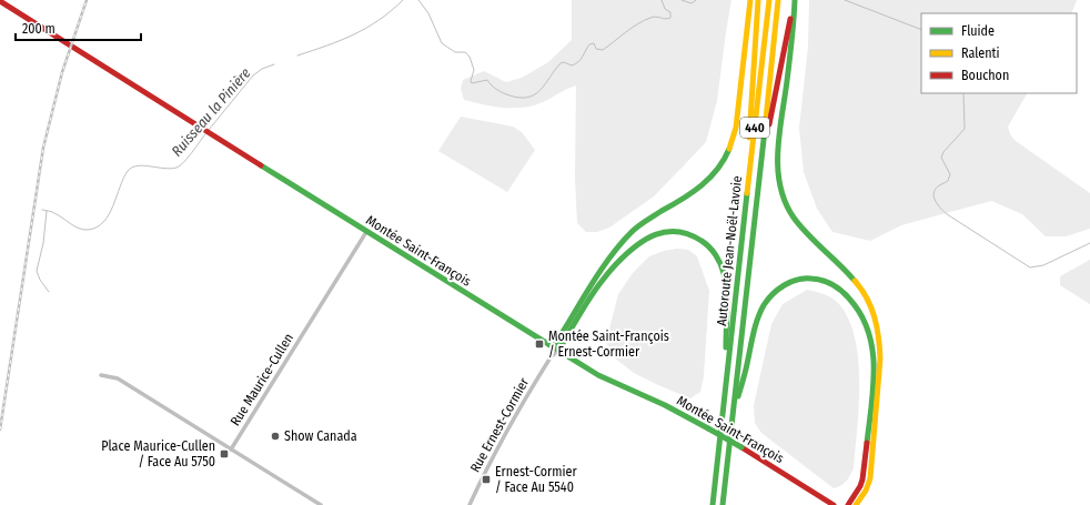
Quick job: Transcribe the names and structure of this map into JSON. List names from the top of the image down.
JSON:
{
  "streets": {
    "main road": ["440", "Montée Saint-François", "Autoroute Jean-Noël-Lavoie"],
    "street": ["Rue Maurice-Cullen", "Rue Ernest-Cormier"]
  },
  "crossings": [
    ["Montée Saint-François", "Rue Maurice-Cullen"],
    ["Montée Saint-François", "Rue Ernest-Cormier"]
  ],
  "water": ["Ruisseau la Pinière"],
  "places": {
    "transit": ["Montée Saint-François / Ernest-Cormier", "Place Maurice-Cullen / Face Au 5750", "Ernest-Cormier / Face Au 5540"],
    "other": ["Show Canada"]
  },
  "legend": ["Fluide", "Ralenti", "Bouchon"],
  "scale_bar": "200 m"
}
